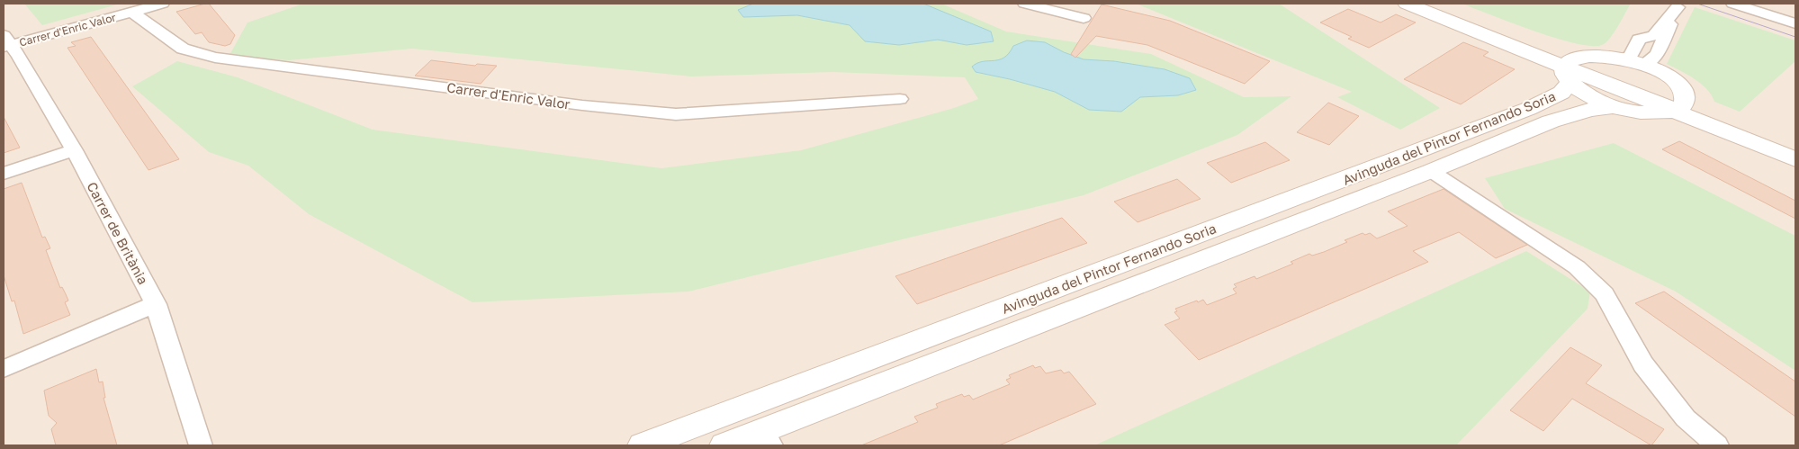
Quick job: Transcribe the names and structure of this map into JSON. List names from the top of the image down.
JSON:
{
  "streets": {
    "street": ["Carrer d'Enric Valor", "Avinguda del Pintor Fernando Soria", "Carrer de Britània"]
  },
  "crossings": [
    ["Carrer d'Enric Valor", "Carrer de Britània"]
  ]
}
